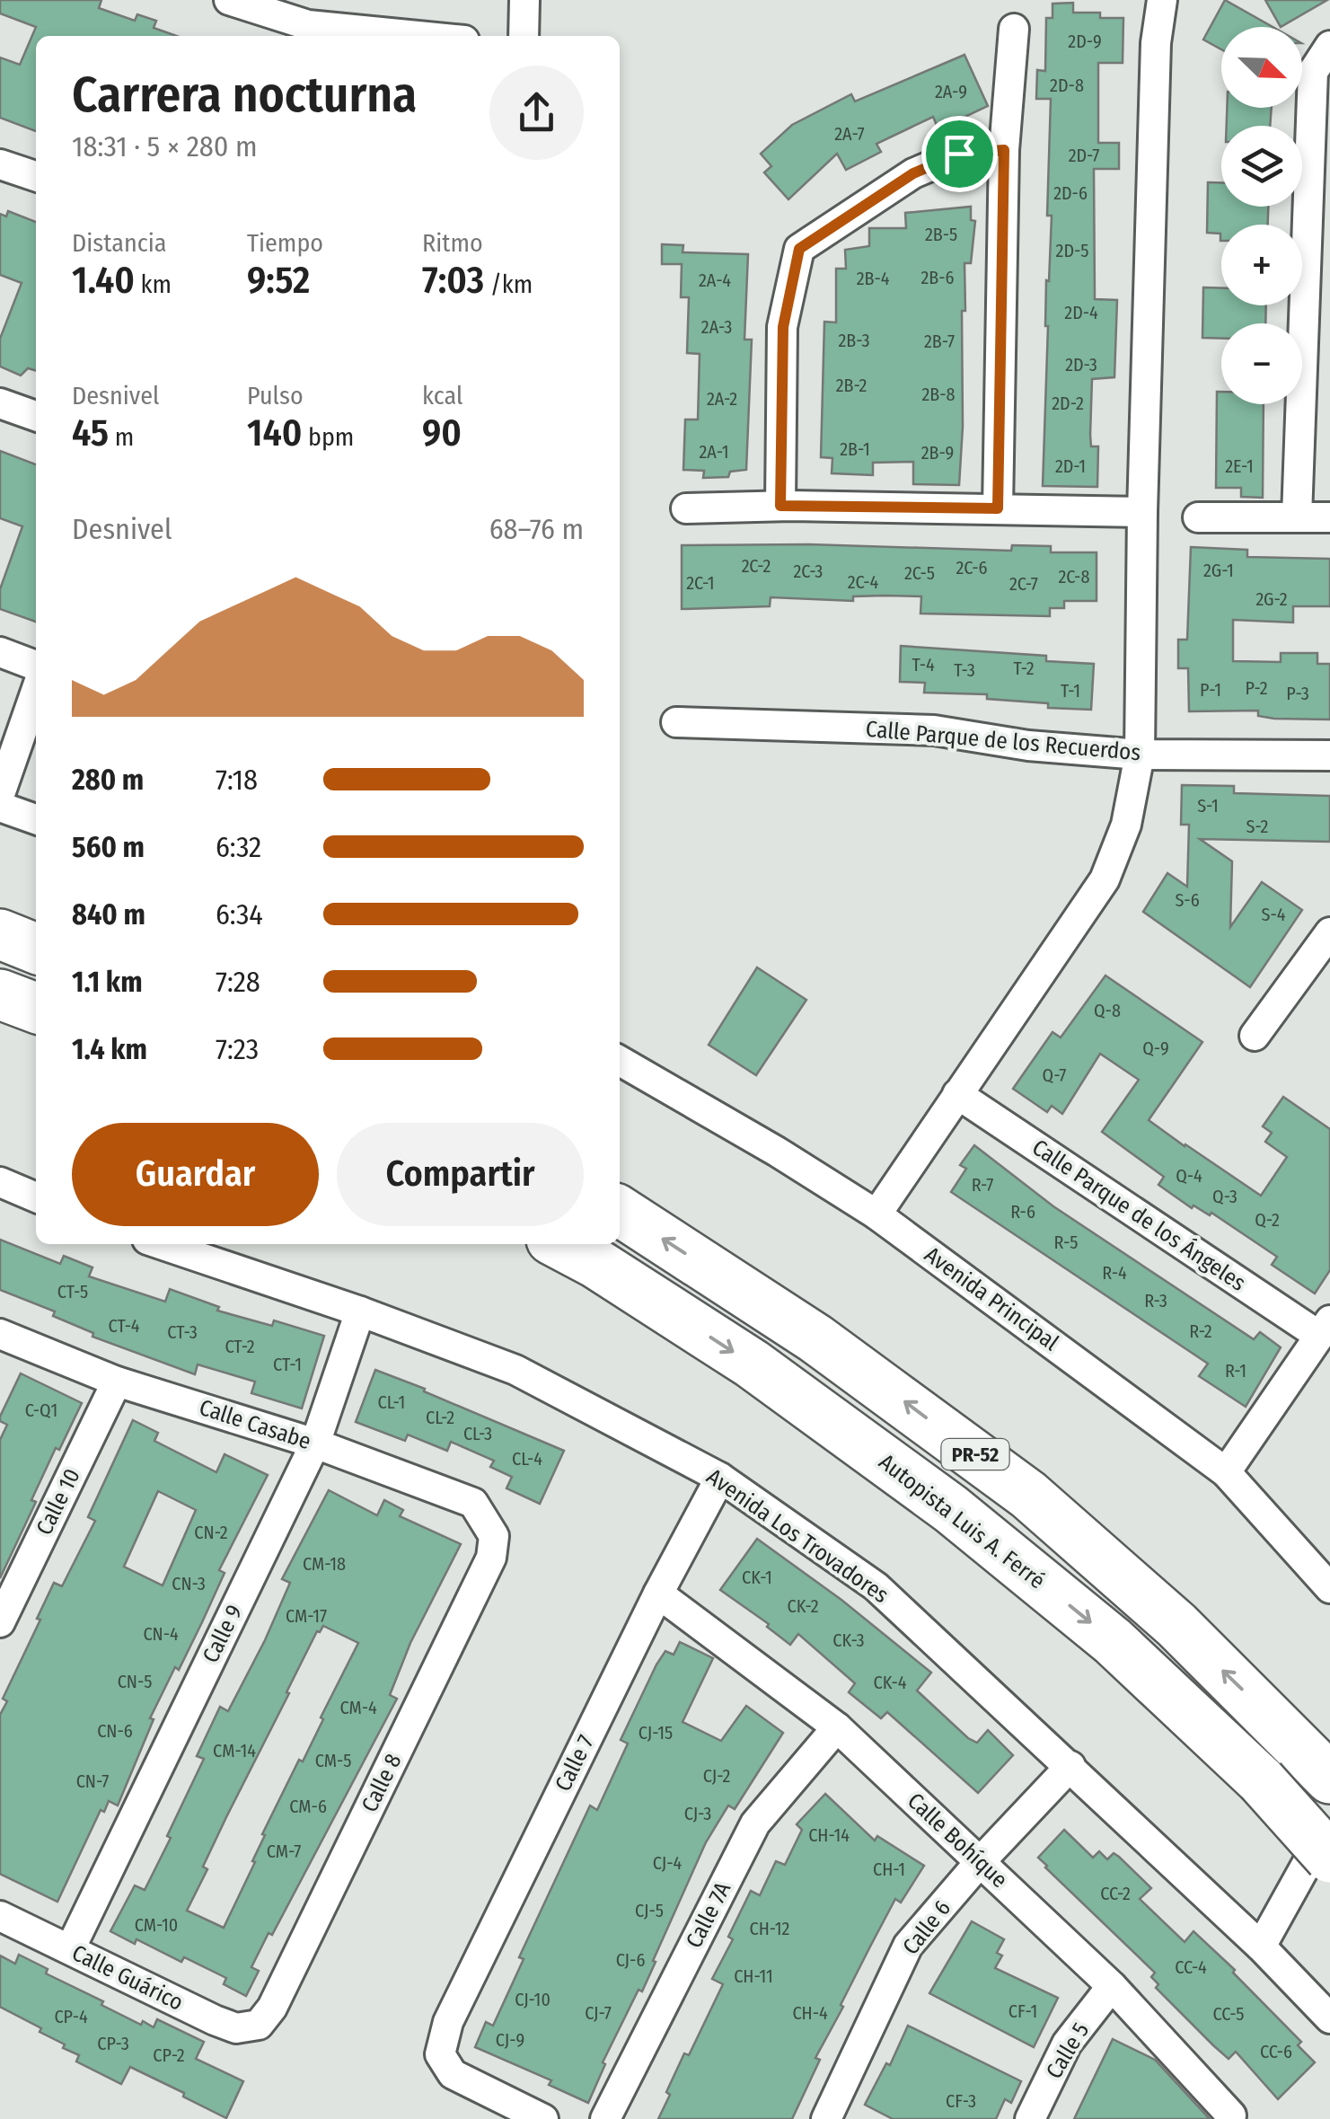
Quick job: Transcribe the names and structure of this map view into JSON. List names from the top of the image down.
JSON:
{
  "streets": {
    "highway": ["PR-52", "Autopista Luis A. Ferré"],
    "street": [
      "Calle Parque de los Recuerdos",
      "Calle Parque de los Ángeles",
      "Avenida Principal",
      "Calle Casabe",
      "Calle 10",
      "Avenida Los Trovadores",
      "Calle 9",
      "Calle 7",
      "Calle 8",
      "Calle Bohíque",
      "Calle 7A",
      "Calle 6",
      "Calle Guárico",
      "Calle 5"
    ]
  },
  "crossings": [
    ["Calle Casabe", "Calle 10"],
    ["Calle Casabe", "Calle 9"],
    ["Calle Casabe", "Calle 8"],
    ["Avenida Los Trovadores", "Calle 9"],
    ["Avenida Los Trovadores", "Calle 7"],
    ["Avenida Los Trovadores", "Calle 6"],
    ["Calle 9", "Calle Guárico"],
    ["Calle 7", "Calle Bohíque"],
    ["Calle 8", "Calle Guárico"],
    ["Calle Bohíque", "Calle 7A"],
    ["Calle Bohíque", "Calle 6"],
    ["Calle Bohíque", "Calle 5"]
  ],
  "house_numbers": [
    "2D-9",
    "2D-8",
    "2A-9",
    "2A-7",
    "2D-7",
    "2D-6",
    "2B-5",
    "2D-5",
    "2B-6",
    "2B-4",
    "2A-4",
    "2D-4",
    "2A-3",
    "2B-3",
    "2B-7",
    "2D-3",
    "2B-2",
    "2B-8",
    "2A-2",
    "2D-2",
    "2B-1",
    "2A-1",
    "2B-9",
    "2D-1",
    "2E-1",
    "2C-2",
    "2C-6",
    "2G-1",
    "2C-3",
    "2C-5",
    "2C-8",
    "2C-4",
    "2C-1",
    "2C-7",
    "2G-2",
    "T-4",
    "T-2",
    "T-3",
    "P-2",
    "P-1",
    "T-1",
    "P-3",
    "S-1",
    "S-2",
    "S-6",
    "S-4",
    "Q-8",
    "Q-9",
    "Q-7",
    "Q-4",
    "R-7",
    "Q-3",
    "R-6",
    "Q-2",
    "R-5",
    "R-4",
    "CT-5",
    "R-3",
    "CT-4",
    "R-2",
    "CT-3",
    "CT-2",
    "CT-1",
    "R-1",
    "CL-1",
    "C-Q1",
    "CL-2",
    "CL-3",
    "CL-4",
    "CN-2",
    "CM-18",
    "CK-1",
    "CN-3",
    "CK-2",
    "CM-17",
    "CN-4",
    "CK-3",
    "CN-5",
    "CK-4",
    "CM-4",
    "CN-6",
    "CJ-15",
    "CM-14",
    "CM-5",
    "CJ-2",
    "CN-7",
    "CM-6",
    "CJ-3",
    "CH-14",
    "CM-7",
    "CJ-4",
    "CH-1",
    "CC-2",
    "CJ-5",
    "CM-10",
    "CH-12",
    "CJ-6",
    "CC-4",
    "CH-11",
    "CJ-10",
    "CF-1",
    "CJ-7",
    "CH-4",
    "CC-5",
    "CP-4",
    "CJ-9",
    "CP-3",
    "CC-6",
    "CP-2",
    "CF-3"
  ],
  "north": "bottom right",
  "page": {
    "map_buttons": ["+", "−"],
    "heading": ["Carrera nocturna", "18:31 · 5 × 280 m"],
    "stats": [
      ["Distancia", "1.40 km"],
      ["Tiempo", "9:52"],
      ["Ritmo", "7:03 /km"],
      ["Desnivel", "45 m"],
      ["Pulso", "140 bpm"],
      ["kcal", "90"]
    ],
    "chart": ["Desnivel", "68–76 m"],
    "list": [
      {
        "name": "280 m",
        "note": "7:18"
      },
      {
        "name": "560 m",
        "note": "6:32"
      },
      {
        "name": "840 m",
        "note": "6:34"
      },
      {
        "name": "1.1 km",
        "note": "7:28"
      },
      {
        "name": "1.4 km",
        "note": "7:23"
      }
    ],
    "buttons": ["Guardar", "Compartir"]
  }
}
